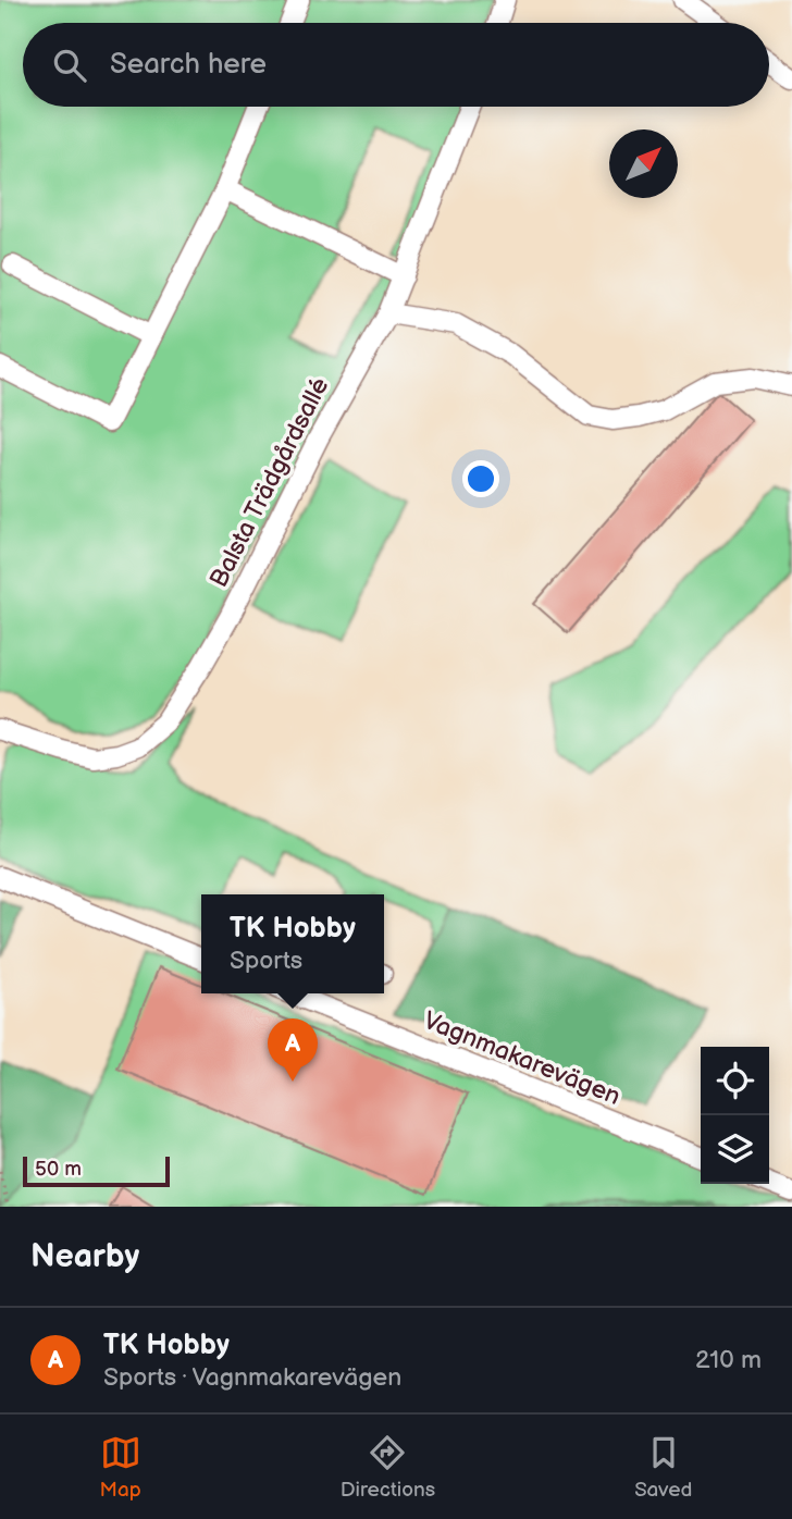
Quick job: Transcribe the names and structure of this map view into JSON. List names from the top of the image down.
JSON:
{
  "streets": {
    "street": ["Balsta Trädgårdsallé", "Vagnmakarevägen"]
  },
  "scale_bar": "50 m",
  "north": "top right",
  "page": {
    "search": "Search here",
    "popup": ["TK Hobby", "Sports"],
    "pins": "A",
    "scale": "50 m",
    "heading": "Nearby",
    "list": [
      {
        "mark": "A",
        "name": "TK Hobby",
        "note": "Sports · Vagnmakarevägen",
        "value": "210 m"
      }
    ],
    "nav": ["Map", "Directions", "Saved"]
  }
}
